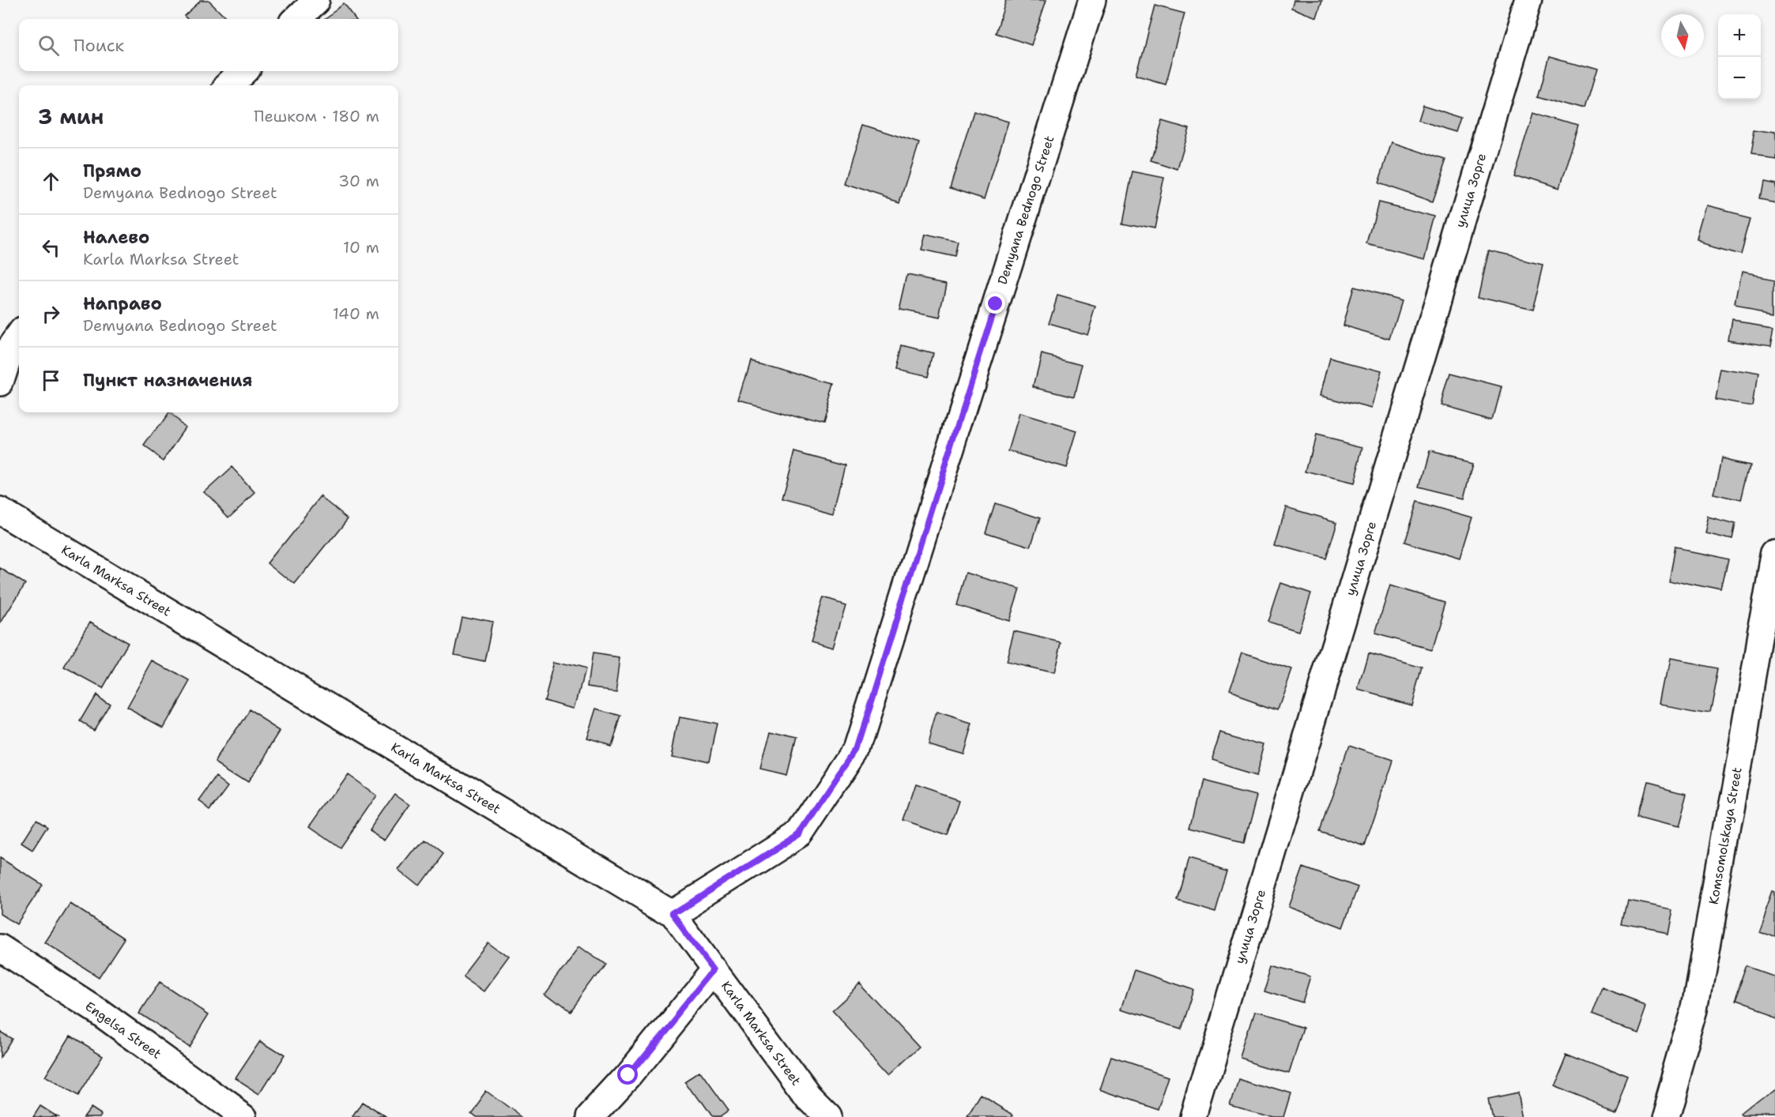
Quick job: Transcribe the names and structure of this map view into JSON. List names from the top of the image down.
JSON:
{
  "streets": {
    "street": [
      "улица Зорге",
      "Demyana Bednogo Street",
      "Karla Marksa Street",
      "Komsomolskaya Street",
      "Engelsa Street"
    ]
  },
  "crossings": [
    ["Demyana Bednogo Street", "Karla Marksa Street"]
  ],
  "north": "bottom",
  "page": {
    "map_buttons": ["+", "−"],
    "search": "Поиск",
    "heading": ["3 мин", "Пешком · 180 m"],
    "list": [
      ["Прямо", "Demyana Bednogo Street", "30 m"],
      ["Налево", "Karla Marksa Street", "10 m"],
      ["Направо", "Demyana Bednogo Street", "140 m"],
      "Пункт назначения"
    ]
  }
}
